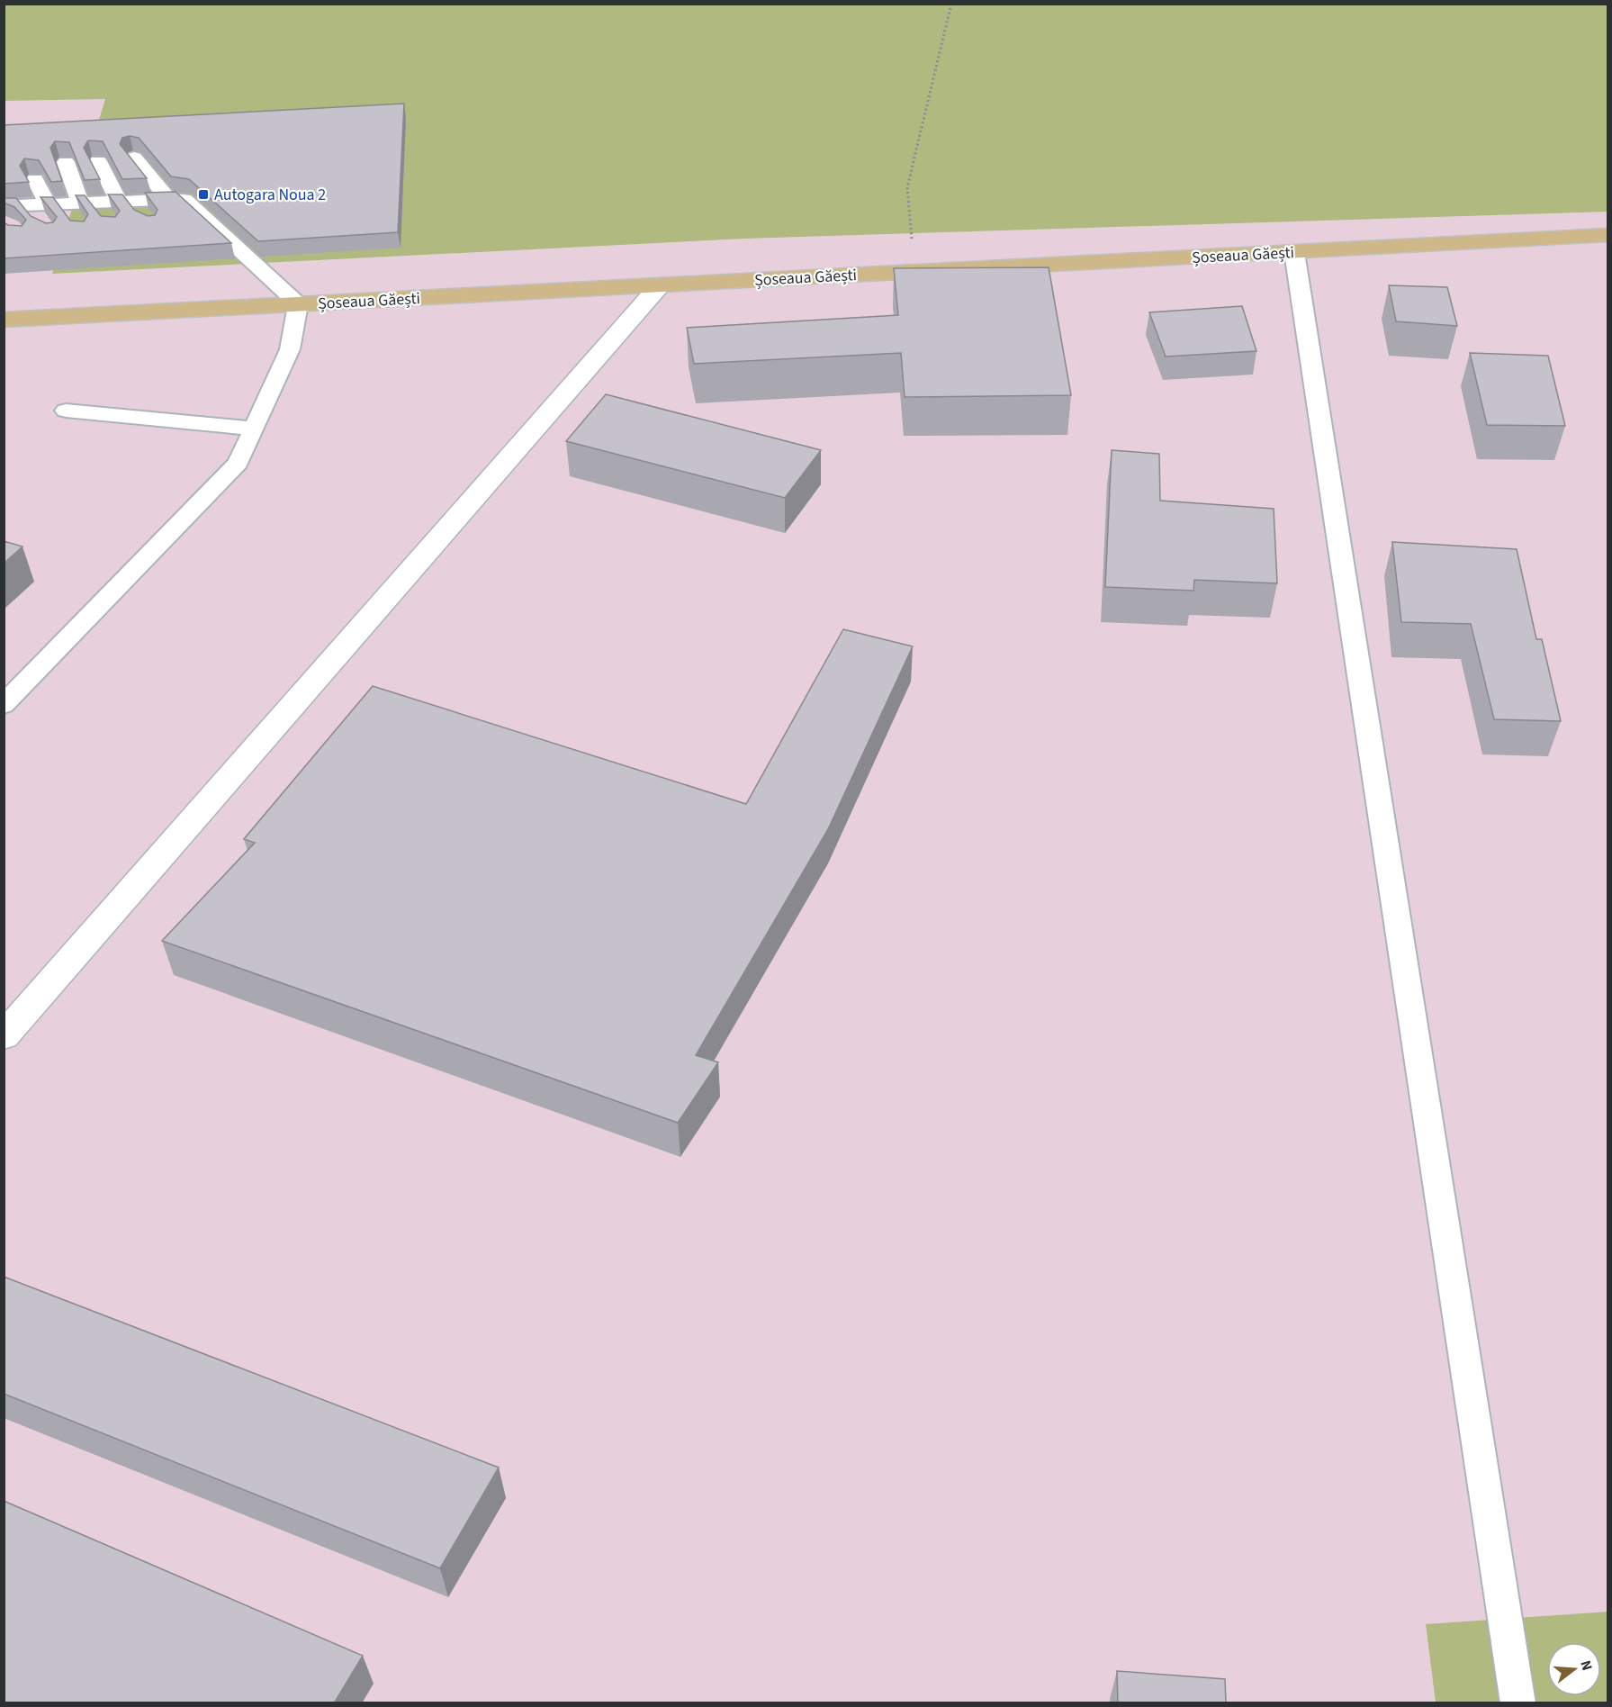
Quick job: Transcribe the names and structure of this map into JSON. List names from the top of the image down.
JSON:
{
  "streets": {
    "main road": ["Șoseaua Găești"]
  },
  "places": {
    "transit": ["Autogara Noua 2"]
  },
  "north": "right"
}
